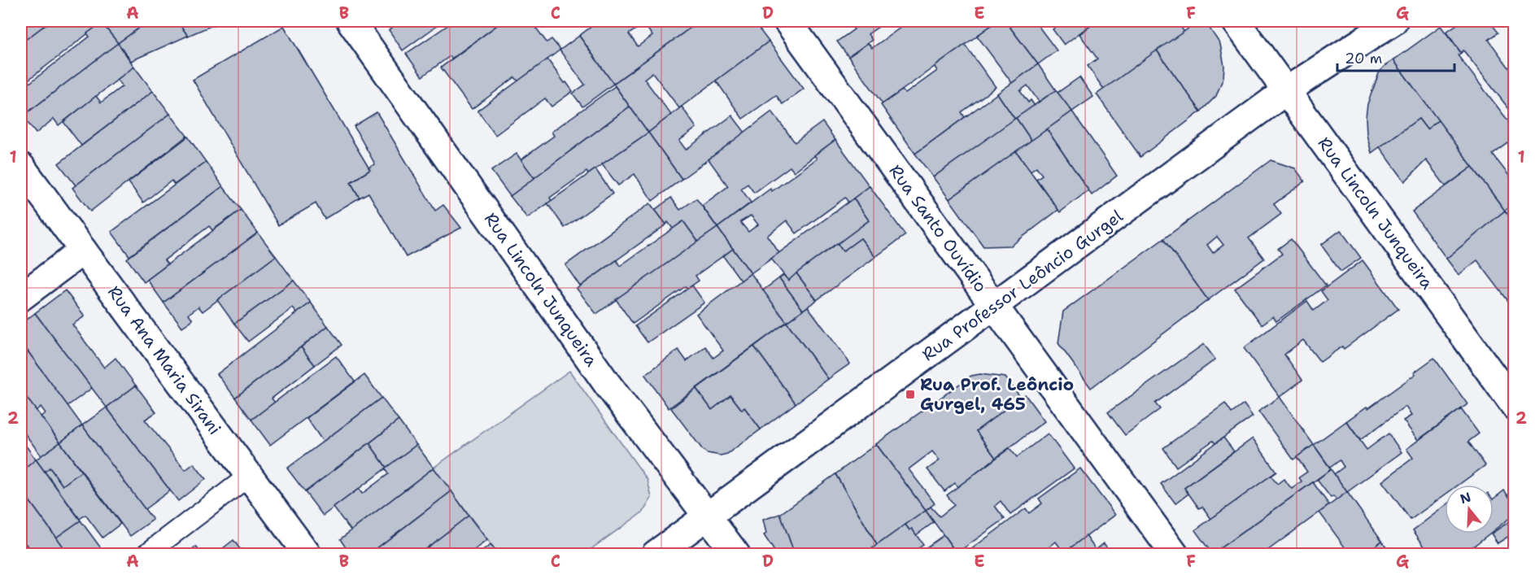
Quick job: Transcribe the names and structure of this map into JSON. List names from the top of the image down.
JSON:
{
  "streets": {
    "street": [
      "Rua Lincoln Junqueira",
      "Rua Santo Ouvídio",
      "Rua Professor Leôncio Gurgel",
      "Rua Ana Maria Sirani"
    ]
  },
  "crossings": [
    ["Rua Lincoln Junqueira", "Rua Professor Leôncio Gurgel"],
    ["Rua Santo Ouvídio", "Rua Professor Leôncio Gurgel"]
  ],
  "places": {
    "transit": ["Rua Prof. Leôncio Gurgel, 465"]
  },
  "scale_bar": "20 m",
  "north": "top",
  "grid": {
    "columns": [
      "A",
      "B",
      "C",
      "D",
      "E",
      "F",
      "G"
    ],
    "rows": ["1", "2"]
  }
}
